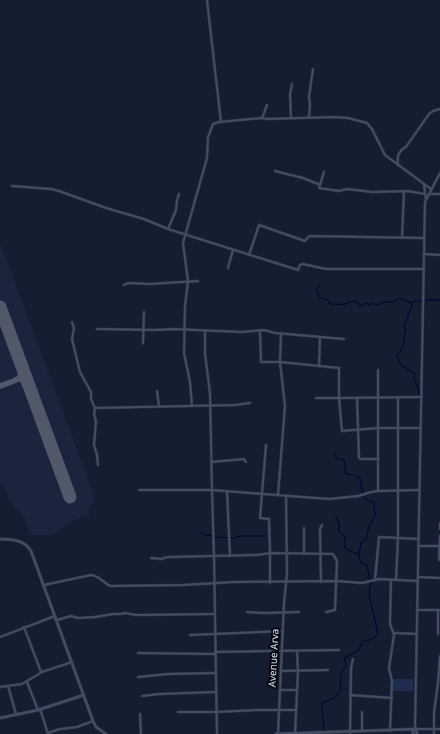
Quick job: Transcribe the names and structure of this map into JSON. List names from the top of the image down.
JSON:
{
  "streets": {
    "street": ["Avenue Arva"]
  }
}
